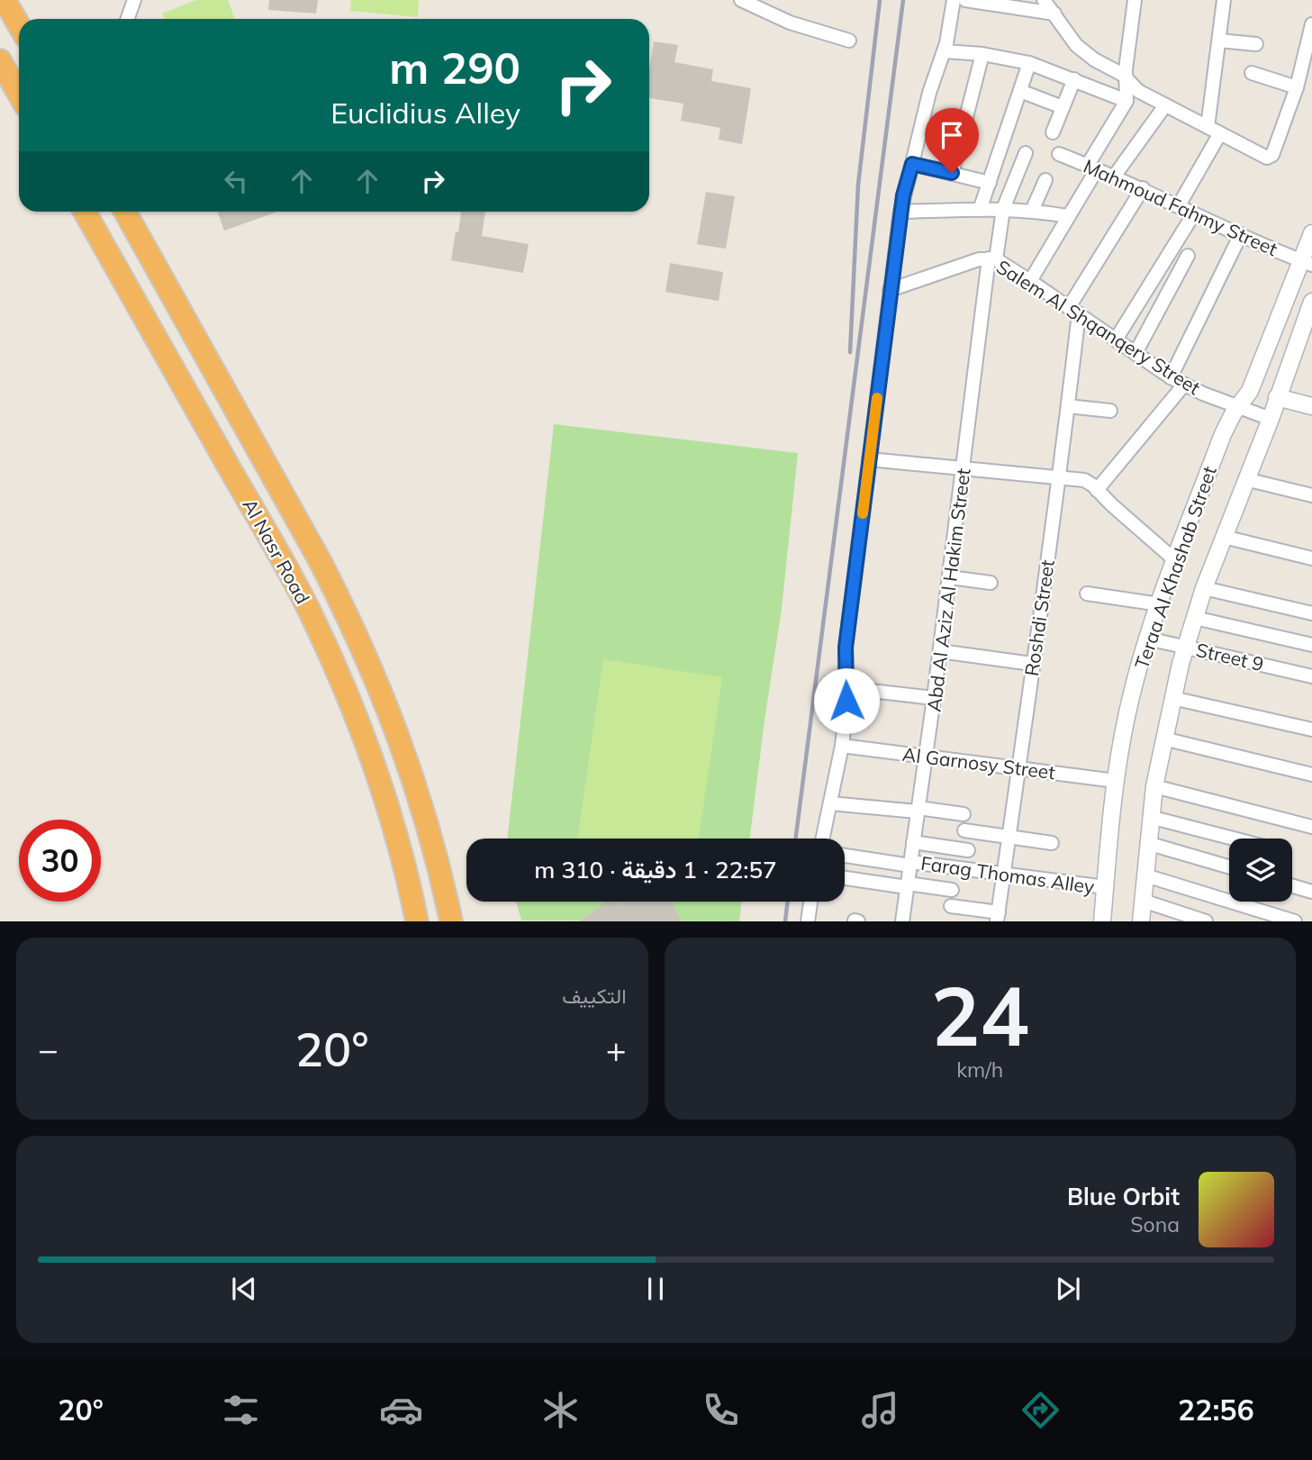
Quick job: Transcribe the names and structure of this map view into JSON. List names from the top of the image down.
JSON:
{
  "streets": {
    "highway": ["Al Nasr Road"],
    "street": [
      "Mahmoud Fahmy Street",
      "Salem Al Shqanqery Street",
      "Teraa Al Khashab Street",
      "Abd Al Aziz Al Hakim Street",
      "Roshdi Street",
      "Street 9",
      "Al Garnosy Street",
      "Farag Thomas Alley"
    ]
  },
  "crossings": [
    ["Mahmoud Fahmy Street", "Teraa Al Khashab Street"],
    ["Salem Al Shqanqery Street", "Teraa Al Khashab Street"],
    ["Salem Al Shqanqery Street", "Abd Al Aziz Al Hakim Street"],
    ["Salem Al Shqanqery Street", "Roshdi Street"],
    ["Teraa Al Khashab Street", "Street 9"],
    ["Teraa Al Khashab Street", "Al Garnosy Street"],
    ["Teraa Al Khashab Street", "Farag Thomas Alley"],
    ["Abd Al Aziz Al Hakim Street", "Al Garnosy Street"],
    ["Abd Al Aziz Al Hakim Street", "Farag Thomas Alley"],
    ["Roshdi Street", "Al Garnosy Street"],
    ["Roshdi Street", "Farag Thomas Alley"]
  ],
  "page": {
    "turn": ["290 m", "Euclidius Alley"],
    "limit": "30",
    "trip": "22:57 · 1 دقيقة · 310 m",
    "tile": [
      ["24", "km/h"],
      "التكييف"
    ],
    "heat": ["−", "20°", "+"],
    "song": ["Blue Orbit", "Sona"],
    "tabs": ["22:56", "20°"]
  }
}
